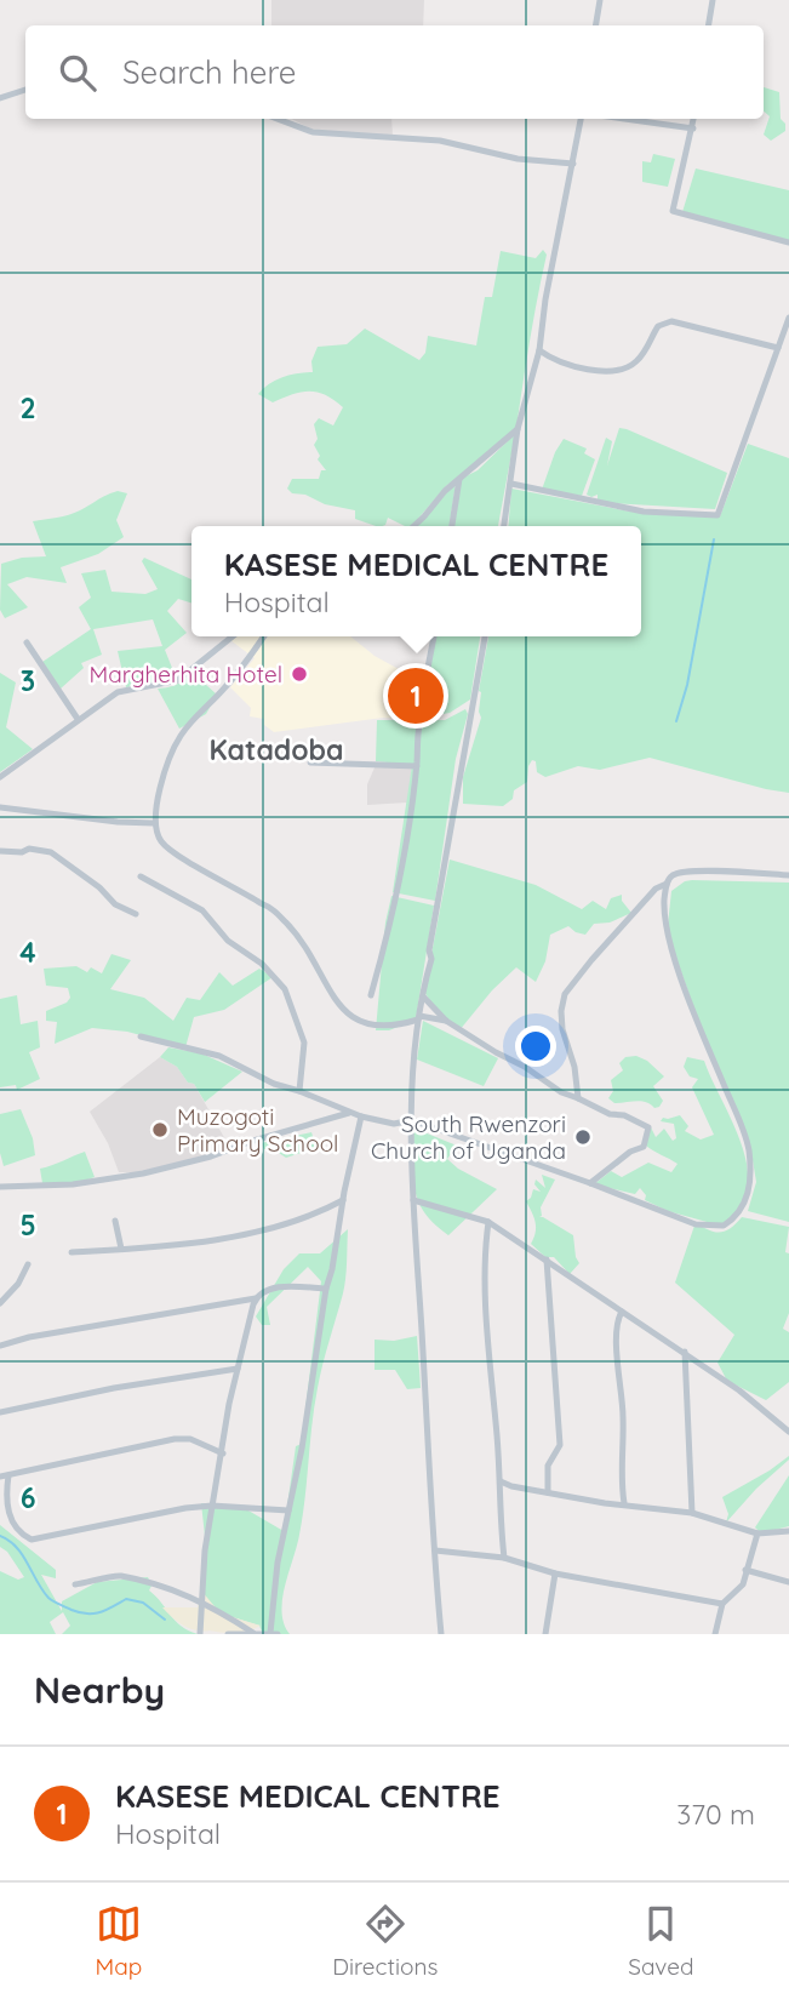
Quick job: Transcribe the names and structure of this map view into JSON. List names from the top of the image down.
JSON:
{
  "districts": ["Katadoba"],
  "places": ["Margherhita Hotel", "Muzogoti Primary School", "South Rwenzori Church of Uganda"],
  "page": {
    "search": "Search here",
    "popup": ["KASESE MEDICAL CENTRE", "Hospital"],
    "pins": "1",
    "heading": "Nearby",
    "list": [
      {
        "mark": "1",
        "name": "KASESE MEDICAL CENTRE",
        "note": "Hospital",
        "value": "370 m"
      }
    ],
    "nav": ["Map", "Directions", "Saved"]
  },
  "grid": {
    "rows": [
      "2",
      "3",
      "4",
      "5",
      "6"
    ]
  }
}
